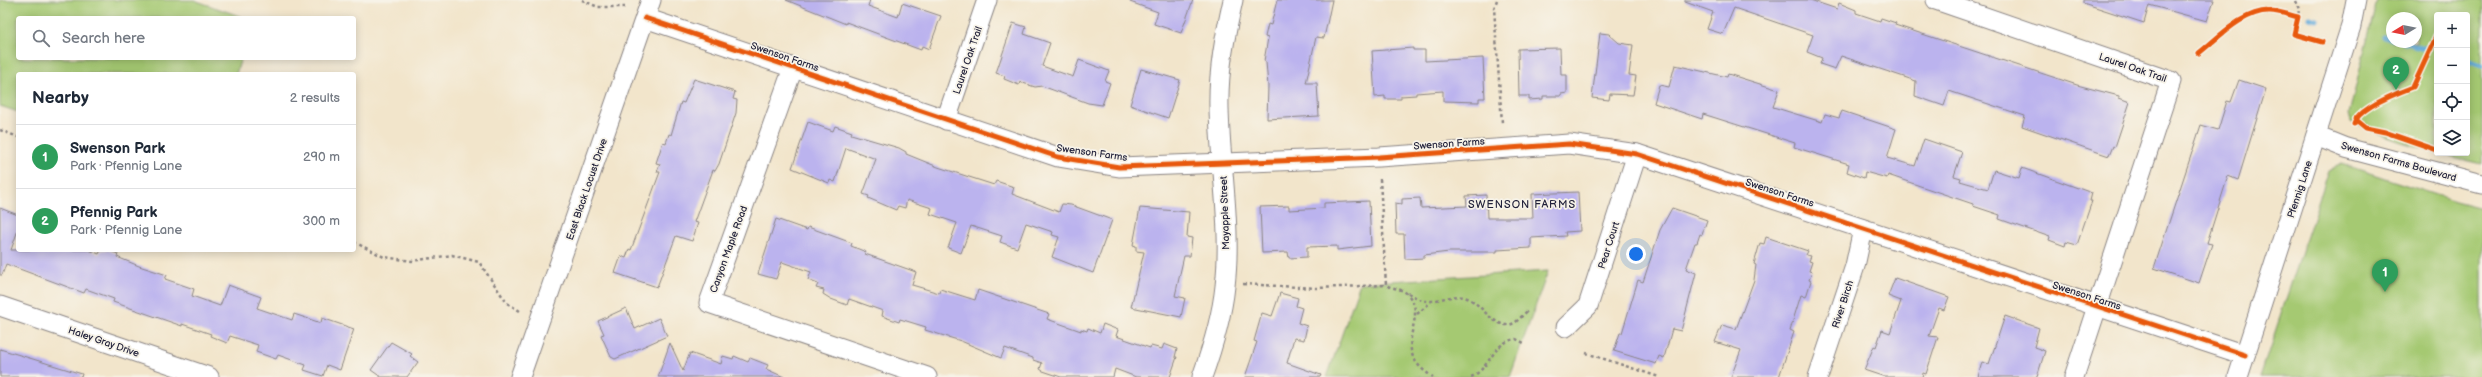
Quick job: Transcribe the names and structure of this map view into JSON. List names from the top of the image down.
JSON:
{
  "streets": {
    "street": [
      "Swenson Farms",
      "Laurel Oak Trail",
      "Swenson Farms Boulevard",
      "East Black Locust Drive",
      "Pfennig Lane",
      "Mayapple Street",
      "Pear Court",
      "Canyon Maple Road",
      "River Birch",
      "Haley Gray Drive"
    ]
  },
  "crossings": [
    ["Swenson Farms", "Laurel Oak Trail"],
    ["Swenson Farms", "East Black Locust Drive"],
    ["Swenson Farms", "Pfennig Lane"],
    ["Swenson Farms", "Mayapple Street"],
    ["Swenson Farms", "Pear Court"],
    ["Swenson Farms", "Canyon Maple Road"],
    ["Swenson Farms", "River Birch"],
    ["Swenson Farms Boulevard", "Pfennig Lane"]
  ],
  "districts": ["SWENSON FARMS"],
  "north": "left",
  "page": {
    "map_buttons": ["+", "−"],
    "search": "Search here",
    "pins": ["2", "1"],
    "heading": ["Nearby", "2 results"],
    "list": [
      {
        "mark": "1",
        "name": "Swenson Park",
        "note": "Park · Pfennig Lane",
        "value": "290 m"
      },
      {
        "mark": "2",
        "name": "Pfennig Park",
        "note": "Park · Pfennig Lane",
        "value": "300 m"
      }
    ]
  }
}
